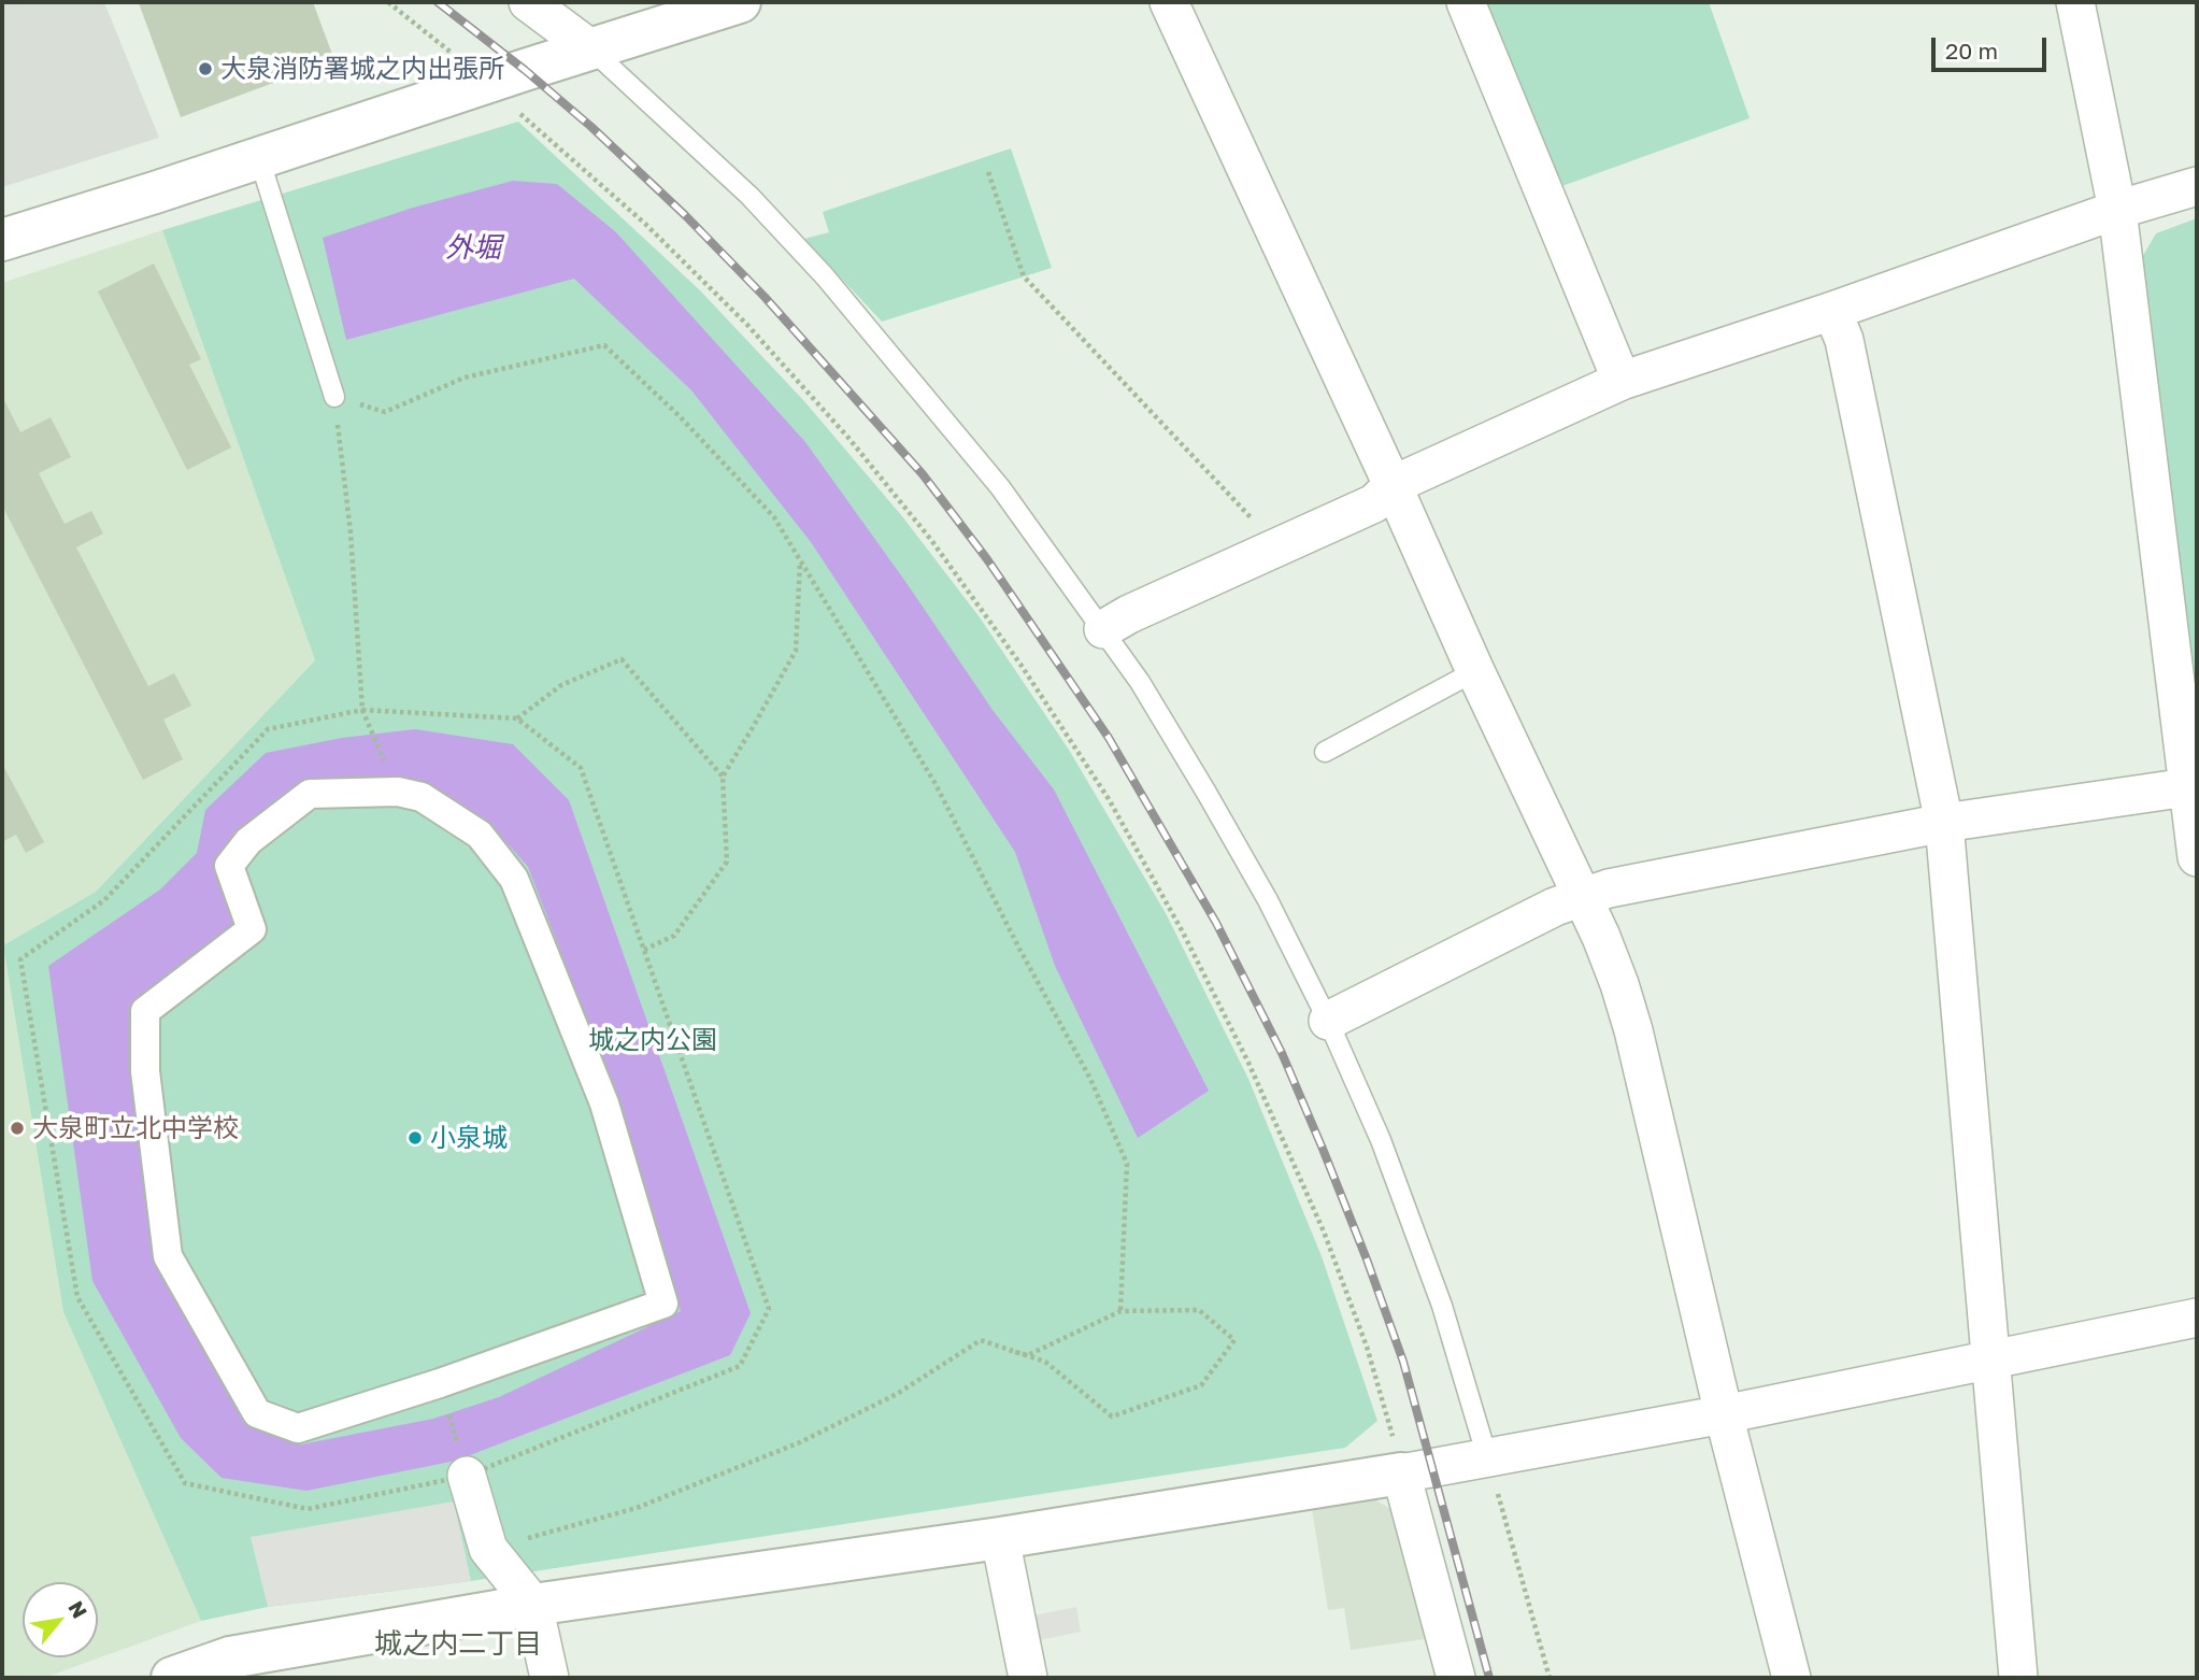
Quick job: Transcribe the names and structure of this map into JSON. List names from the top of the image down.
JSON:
{
  "districts": ["城之内二丁目"],
  "water": ["外堀"],
  "parks": ["城之内公園"],
  "places": ["大泉消防署城之内出張所", "大泉町立北中学校", "小泉城"],
  "scale_bar": "20 m",
  "north": "top right"
}
